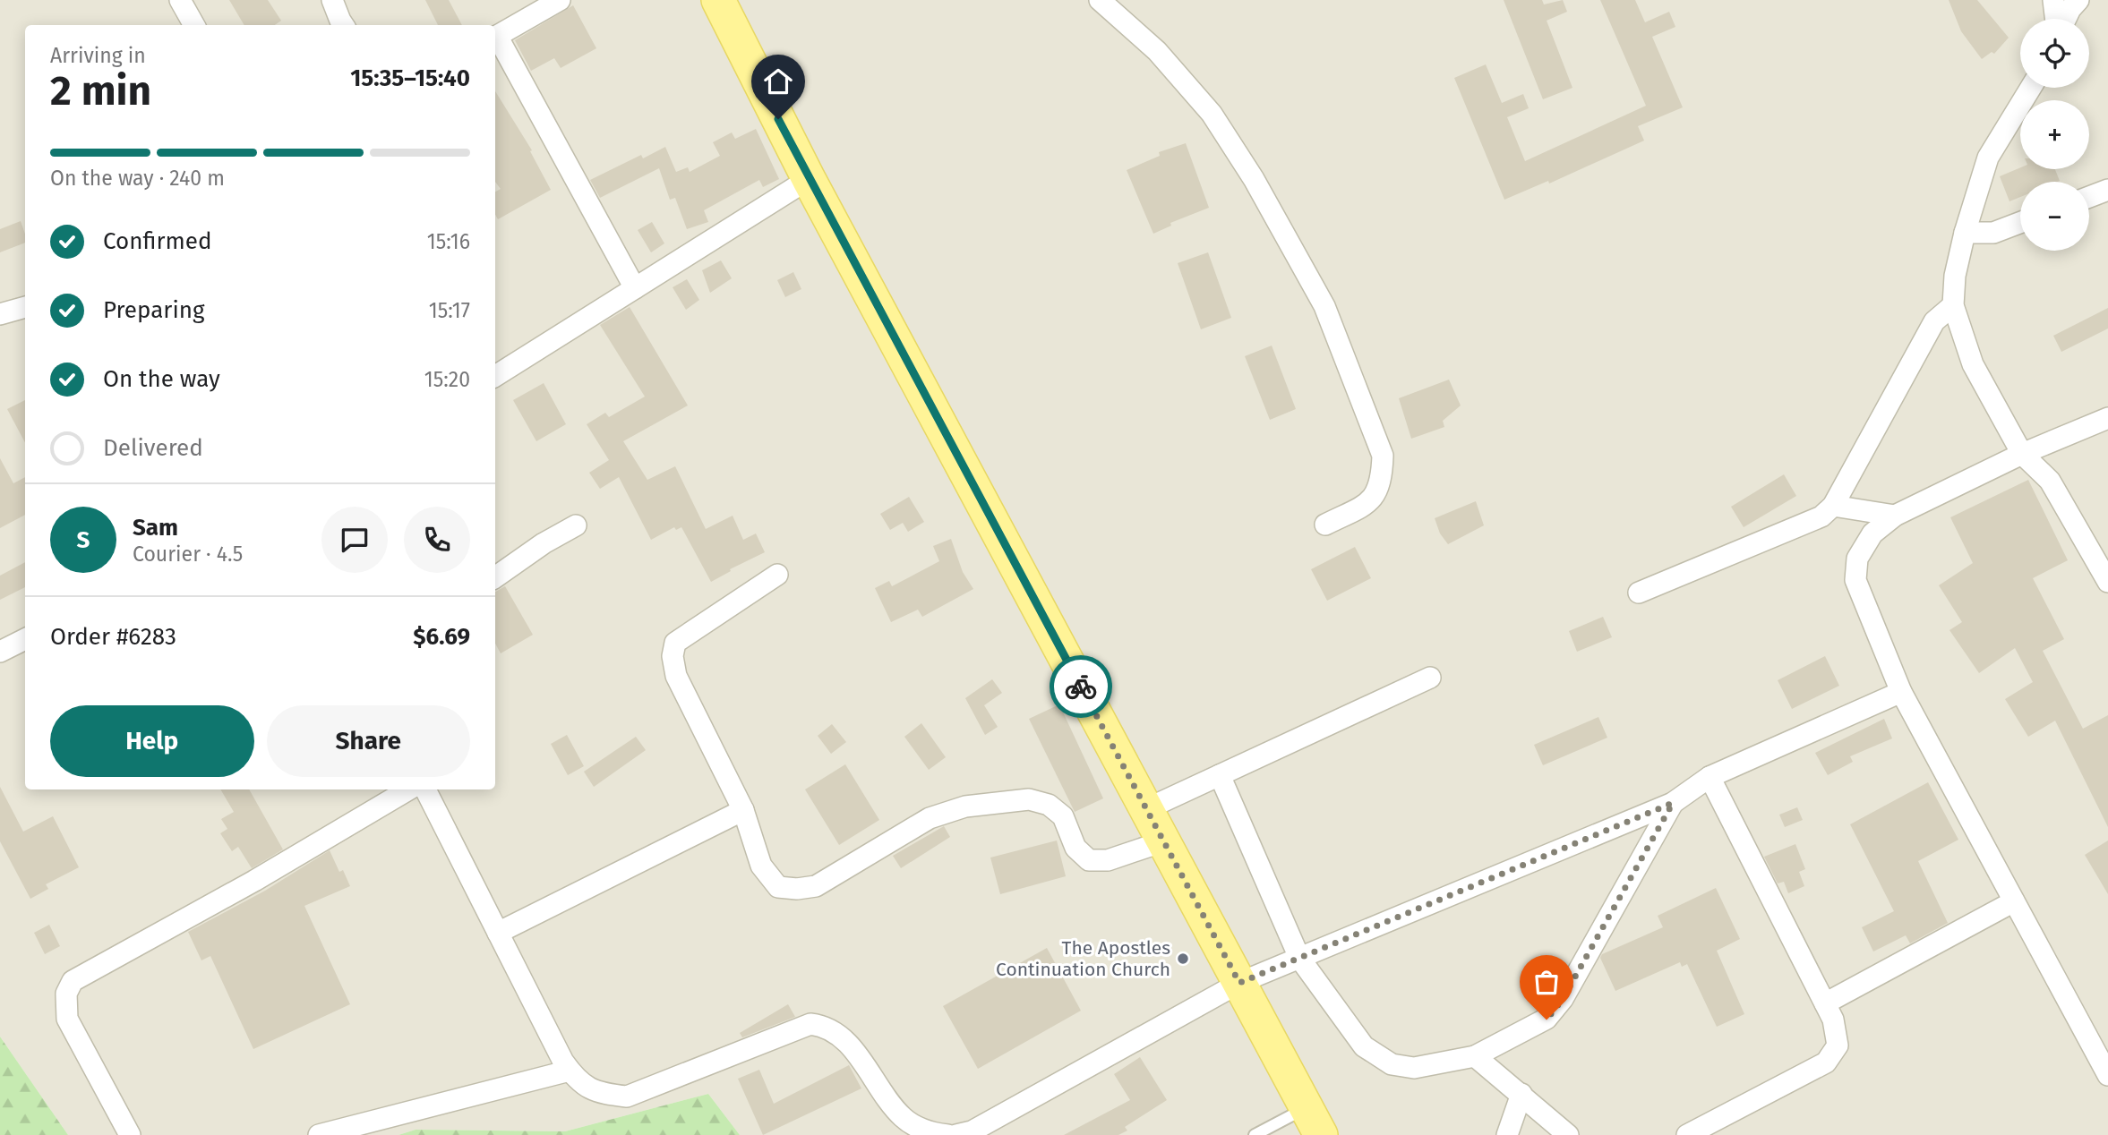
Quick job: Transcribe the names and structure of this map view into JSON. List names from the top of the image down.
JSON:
{
  "places": ["The Apostles Continuation Church"],
  "page": {
    "map_buttons": ["+", "−"],
    "heading": ["2 min", "Arriving in", "15:35–15:40"],
    "panel": [
      "Sam",
      "Courier · 4.5",
      "Order #6283",
      "$6.69"
    ],
    "bar": "On the way · 240 m",
    "list": [
      ["Confirmed", "15:16"],
      ["Preparing", "15:17"],
      ["On the way", "15:20"],
      "Delivered"
    ],
    "round": "S",
    "buttons": ["Help", "Share"]
  }
}
